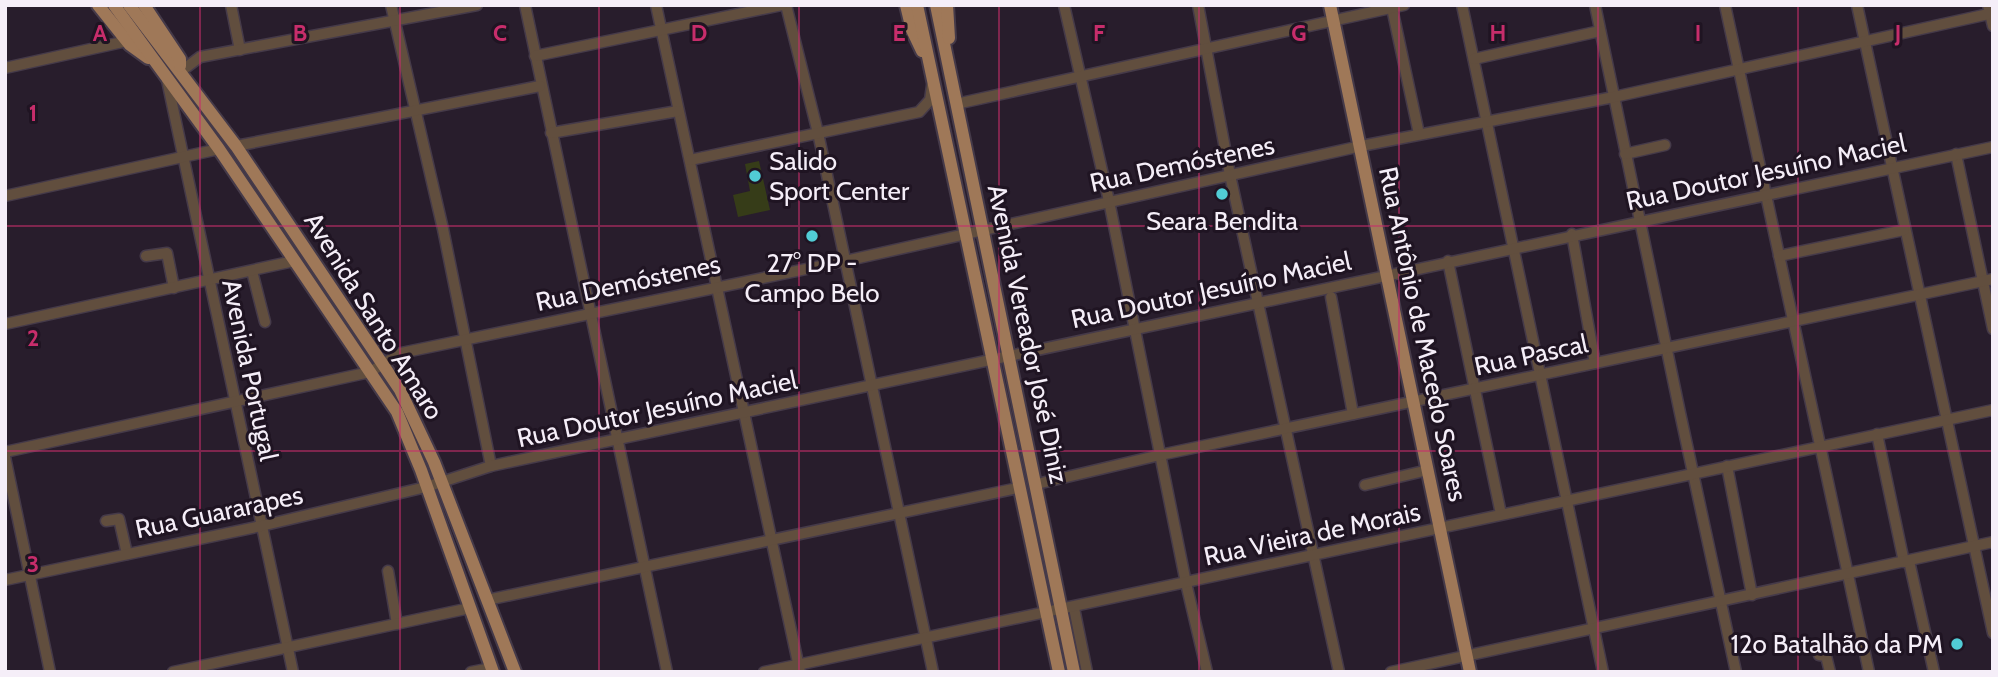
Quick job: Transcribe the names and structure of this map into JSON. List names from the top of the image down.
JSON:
{
  "streets": {
    "main road": ["Avenida Santo Amaro", "Avenida Vereador José Diniz", "Rua Antônio de Macedo Soares"],
    "street": [
      "Rua Demóstenes",
      "Rua Doutor Jesuíno Maciel",
      "Rua Pascal",
      "Avenida Portugal",
      "Rua Guararapes",
      "Rua Vieira de Morais"
    ]
  },
  "crossings": [
    ["Rua Demóstenes", "Avenida Santo Amaro"],
    ["Rua Demóstenes", "Avenida Vereador José Diniz"],
    ["Rua Demóstenes", "Rua Antônio de Macedo Soares"],
    ["Rua Doutor Jesuíno Maciel", "Avenida Santo Amaro"],
    ["Rua Doutor Jesuíno Maciel", "Avenida Vereador José Diniz"],
    ["Rua Doutor Jesuíno Maciel", "Rua Antônio de Macedo Soares"],
    ["Rua Doutor Jesuíno Maciel", "Rua Guararapes"],
    ["Avenida Santo Amaro", "Avenida Portugal"],
    ["Avenida Santo Amaro", "Rua Guararapes"],
    ["Avenida Vereador José Diniz", "Rua Pascal"],
    ["Avenida Vereador José Diniz", "Rua Vieira de Morais"],
    ["Rua Antônio de Macedo Soares", "Rua Pascal"],
    ["Rua Antônio de Macedo Soares", "Rua Vieira de Morais"],
    ["Avenida Portugal", "Rua Guararapes"]
  ],
  "places": [
    "Salido Sport Center",
    "Seara Bendita",
    "27° DP - Campo Belo",
    "12o Batalhão da PM"
  ],
  "grid": {
    "columns": [
      "A",
      "B",
      "C",
      "D",
      "E",
      "F",
      "G",
      "H",
      "I",
      "J"
    ],
    "rows": ["1", "2", "3"]
  }
}
